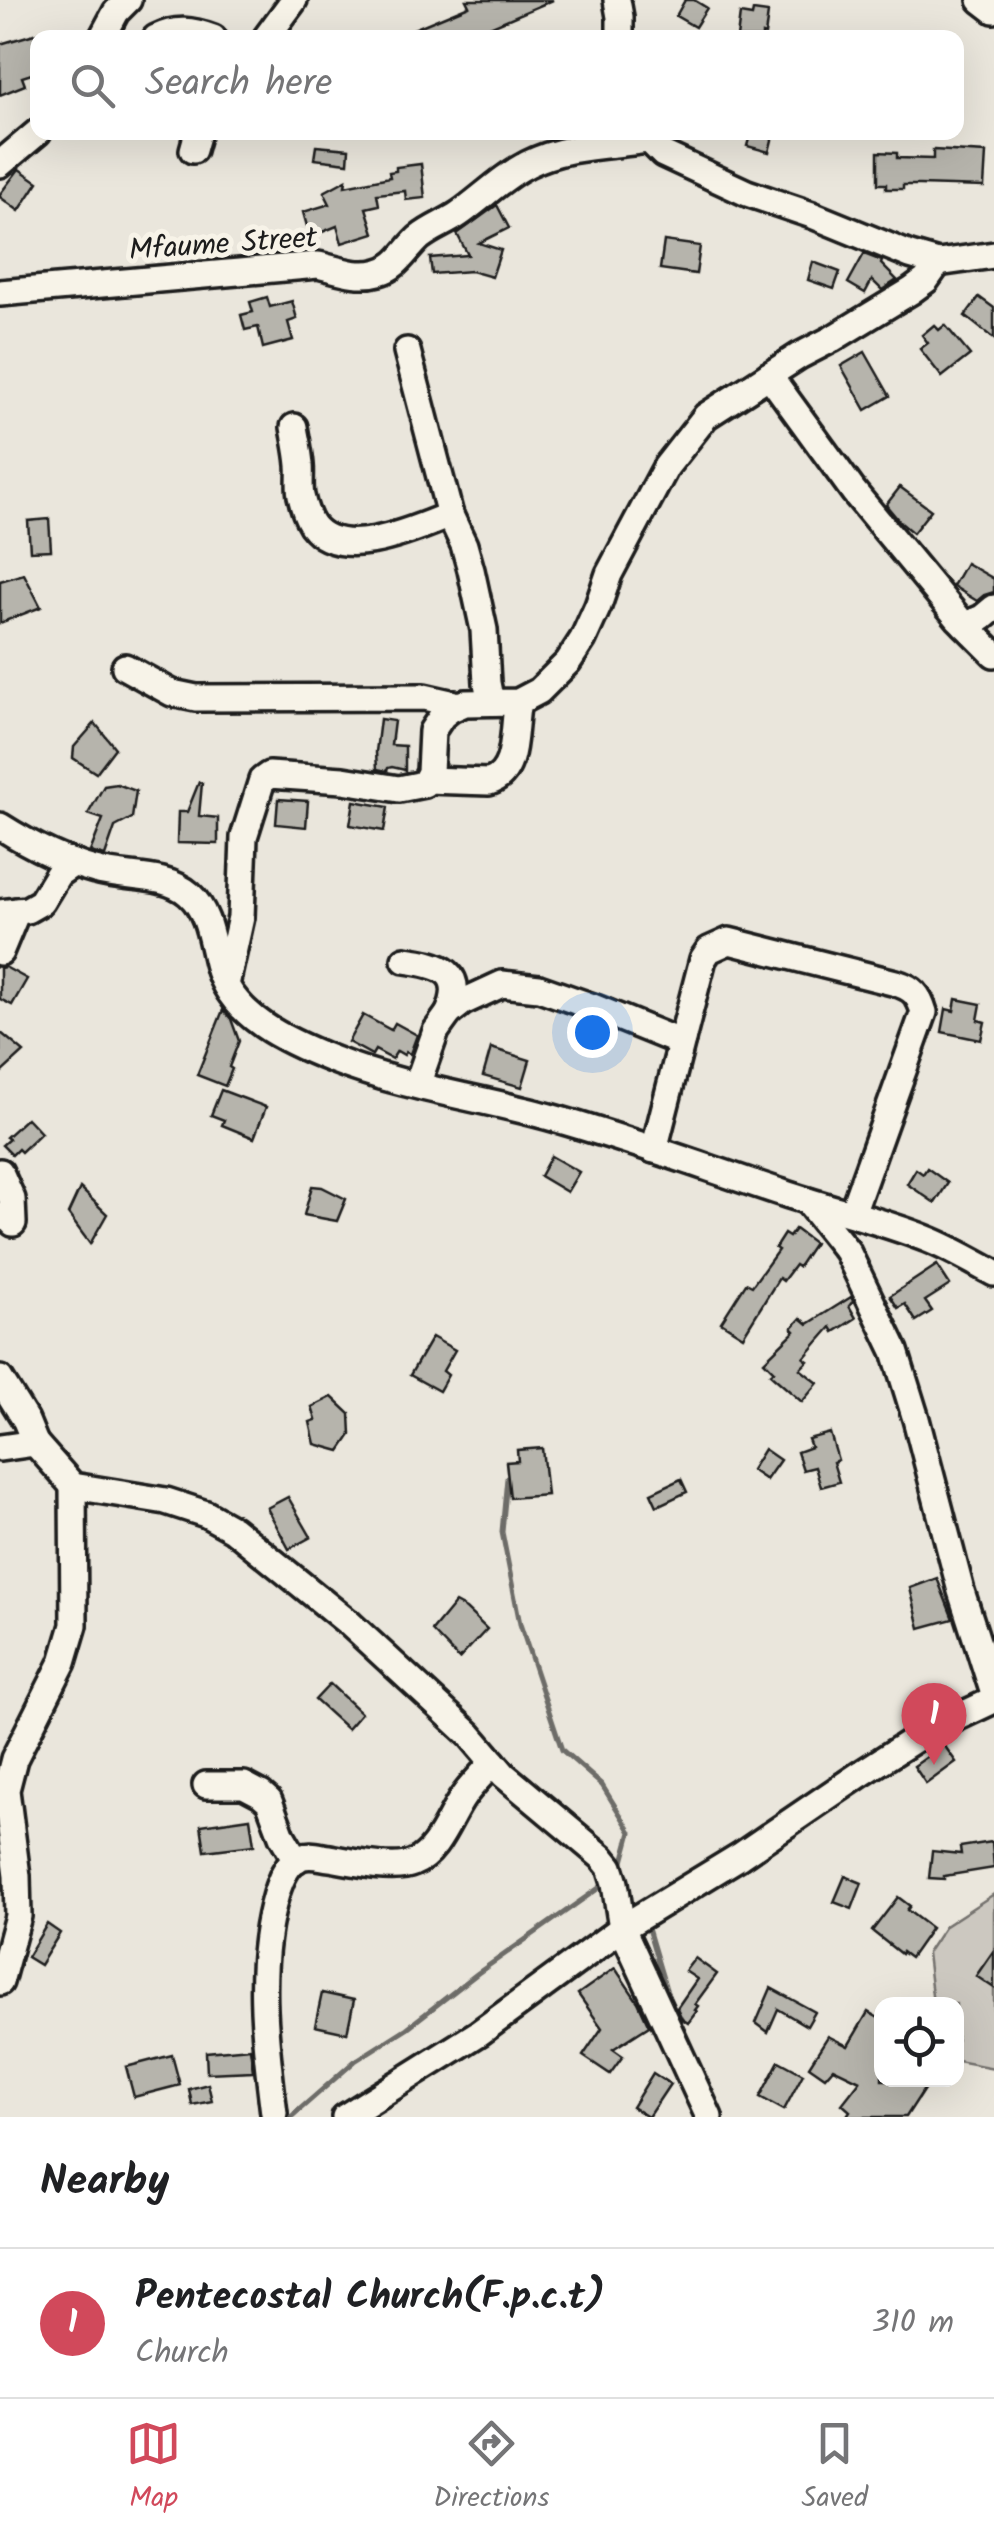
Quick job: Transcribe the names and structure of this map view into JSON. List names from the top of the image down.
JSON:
{
  "streets": {
    "street": ["Mfaume Street"]
  },
  "page": {
    "search": "Search here",
    "pins": "1",
    "heading": "Nearby",
    "list": [
      {
        "mark": "1",
        "name": "Pentecostal Church(F.p.c.t)",
        "note": "Church",
        "value": "310 m"
      }
    ],
    "nav": ["Map", "Directions", "Saved"]
  }
}
